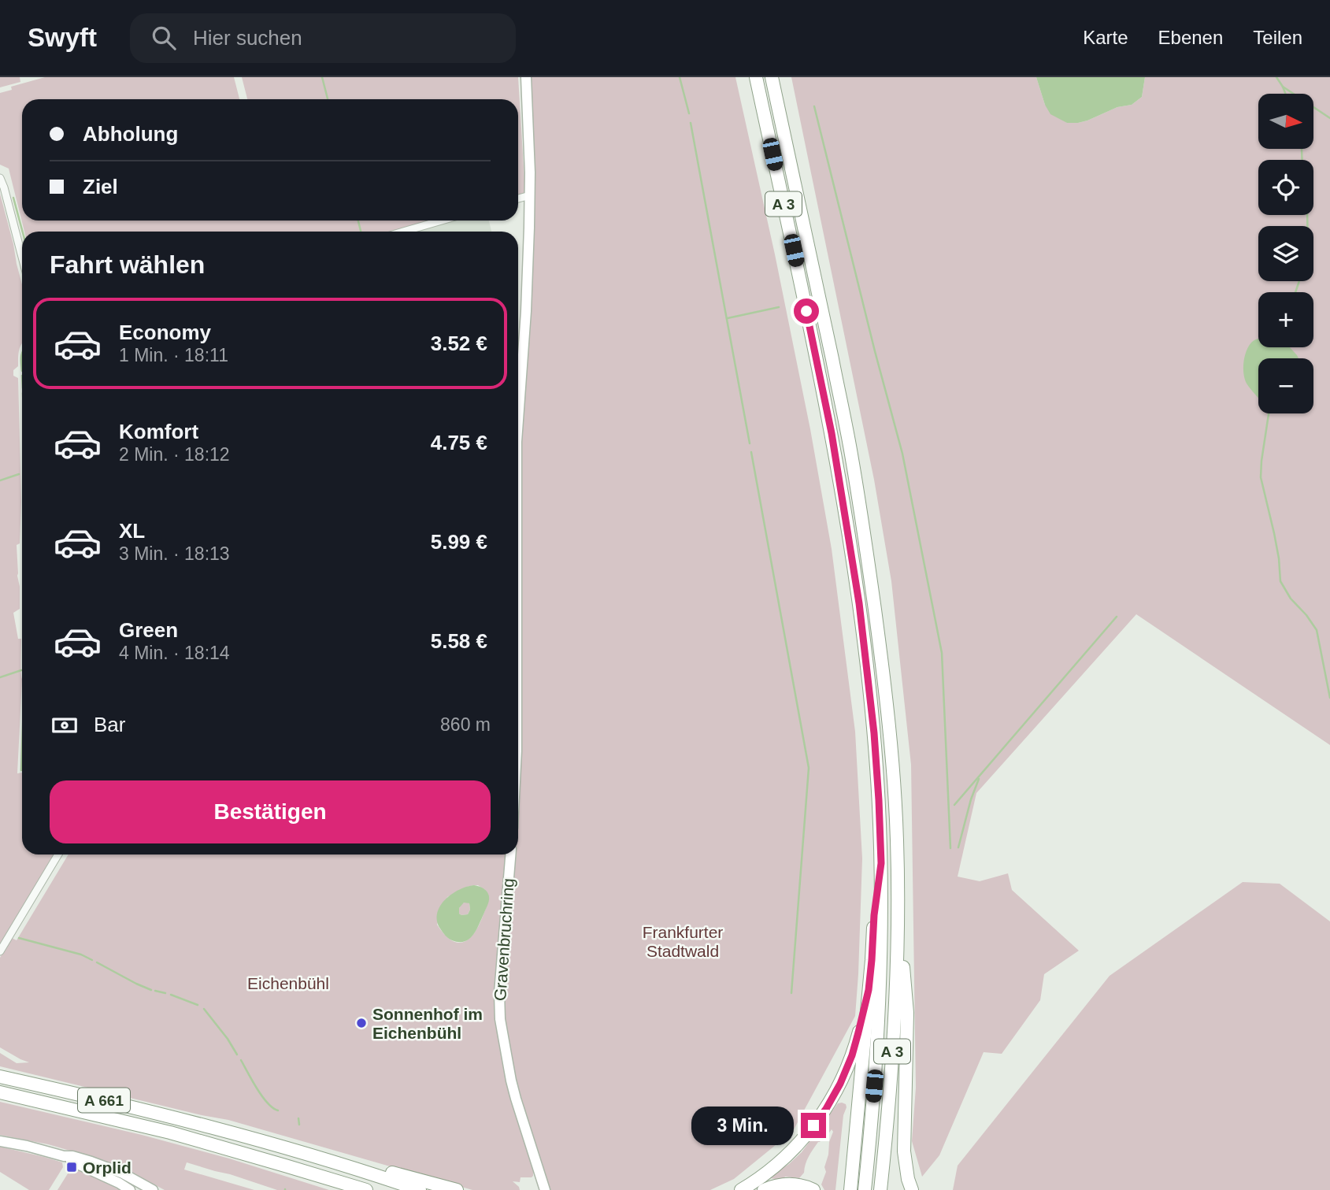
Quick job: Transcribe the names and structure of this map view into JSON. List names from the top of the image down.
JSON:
{
  "streets": {
    "highway": ["A 3", "A 661"],
    "street": ["Gravenbruchring"]
  },
  "parks": ["Frankfurter Stadtwald", "Eichenbühl"],
  "places": {
    "other": ["Sonnenhof im Eichenbühl"],
    "transit": ["Orplid"]
  },
  "north": "right",
  "page": {
    "header": "Swyft",
    "search": "Hier suchen",
    "nav": ["Karte", "Ebenen", "Teilen"],
    "map_buttons": ["+", "−"],
    "banner": ["Abholung", "Ziel"],
    "heading": "Fahrt wählen",
    "list": [
      {
        "name": "Economy",
        "note": "1 Min. · 18:11",
        "value": "3.52 €"
      },
      {
        "name": "Komfort",
        "note": "2 Min. · 18:12",
        "value": "4.75 €"
      },
      {
        "name": "XL",
        "note": "3 Min. · 18:13",
        "value": "5.99 €"
      },
      {
        "name": "Green",
        "note": "4 Min. · 18:14",
        "value": "5.58 €"
      }
    ],
    "pay": ["Bar", "860 m"],
    "buttons": "Bestätigen",
    "bubble": "3 Min."
  }
}
